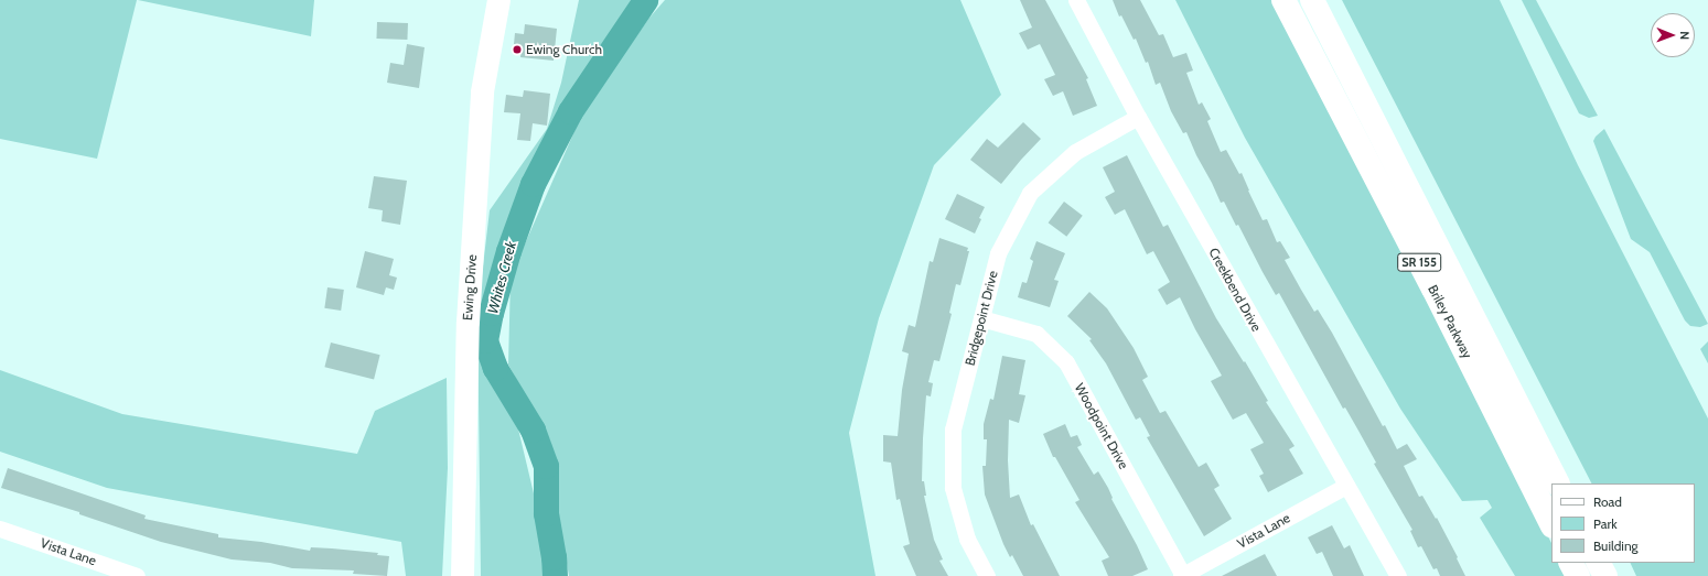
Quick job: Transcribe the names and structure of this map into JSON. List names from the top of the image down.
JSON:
{
  "streets": {
    "highway": ["SR 155", "Briley Parkway"],
    "street": [
      "Ewing Drive",
      "Creekbend Drive",
      "Bridgepoint Drive",
      "Woodpoint Drive",
      "Vista Lane"
    ]
  },
  "crossings": [
    ["Creekbend Drive", "Bridgepoint Drive"],
    ["Creekbend Drive", "Vista Lane"],
    ["Bridgepoint Drive", "Woodpoint Drive"],
    ["Woodpoint Drive", "Vista Lane"]
  ],
  "water": ["Whites Creek"],
  "places": ["Ewing Church"],
  "legend": ["Road", "Park", "Building"],
  "north": "right"
}
